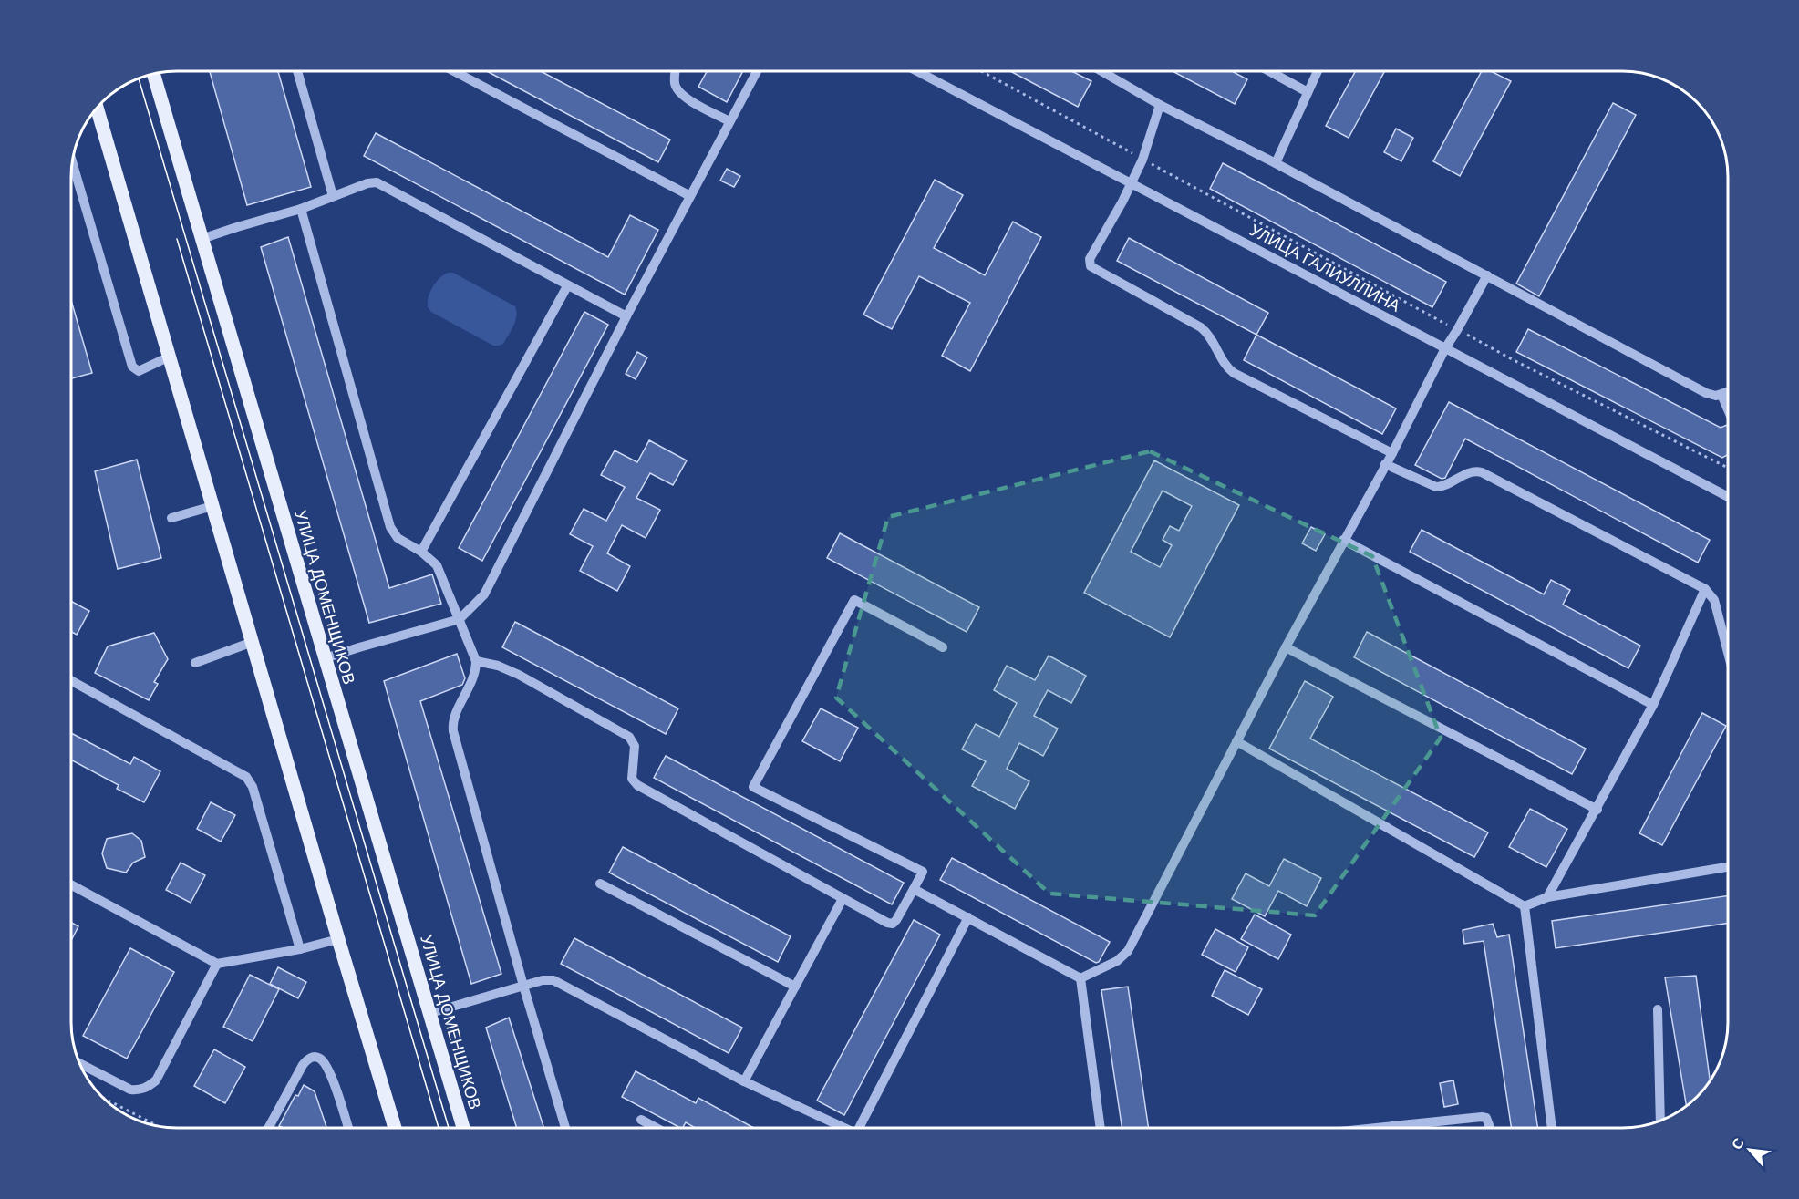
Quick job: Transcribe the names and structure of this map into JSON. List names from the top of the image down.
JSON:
{
  "streets": {
    "main road": ["УЛИЦА ДОМЕНЩИКОВ"],
    "street": ["УЛИЦА ГАЛИУЛЛИНА"]
  },
  "north": "top left"
}
